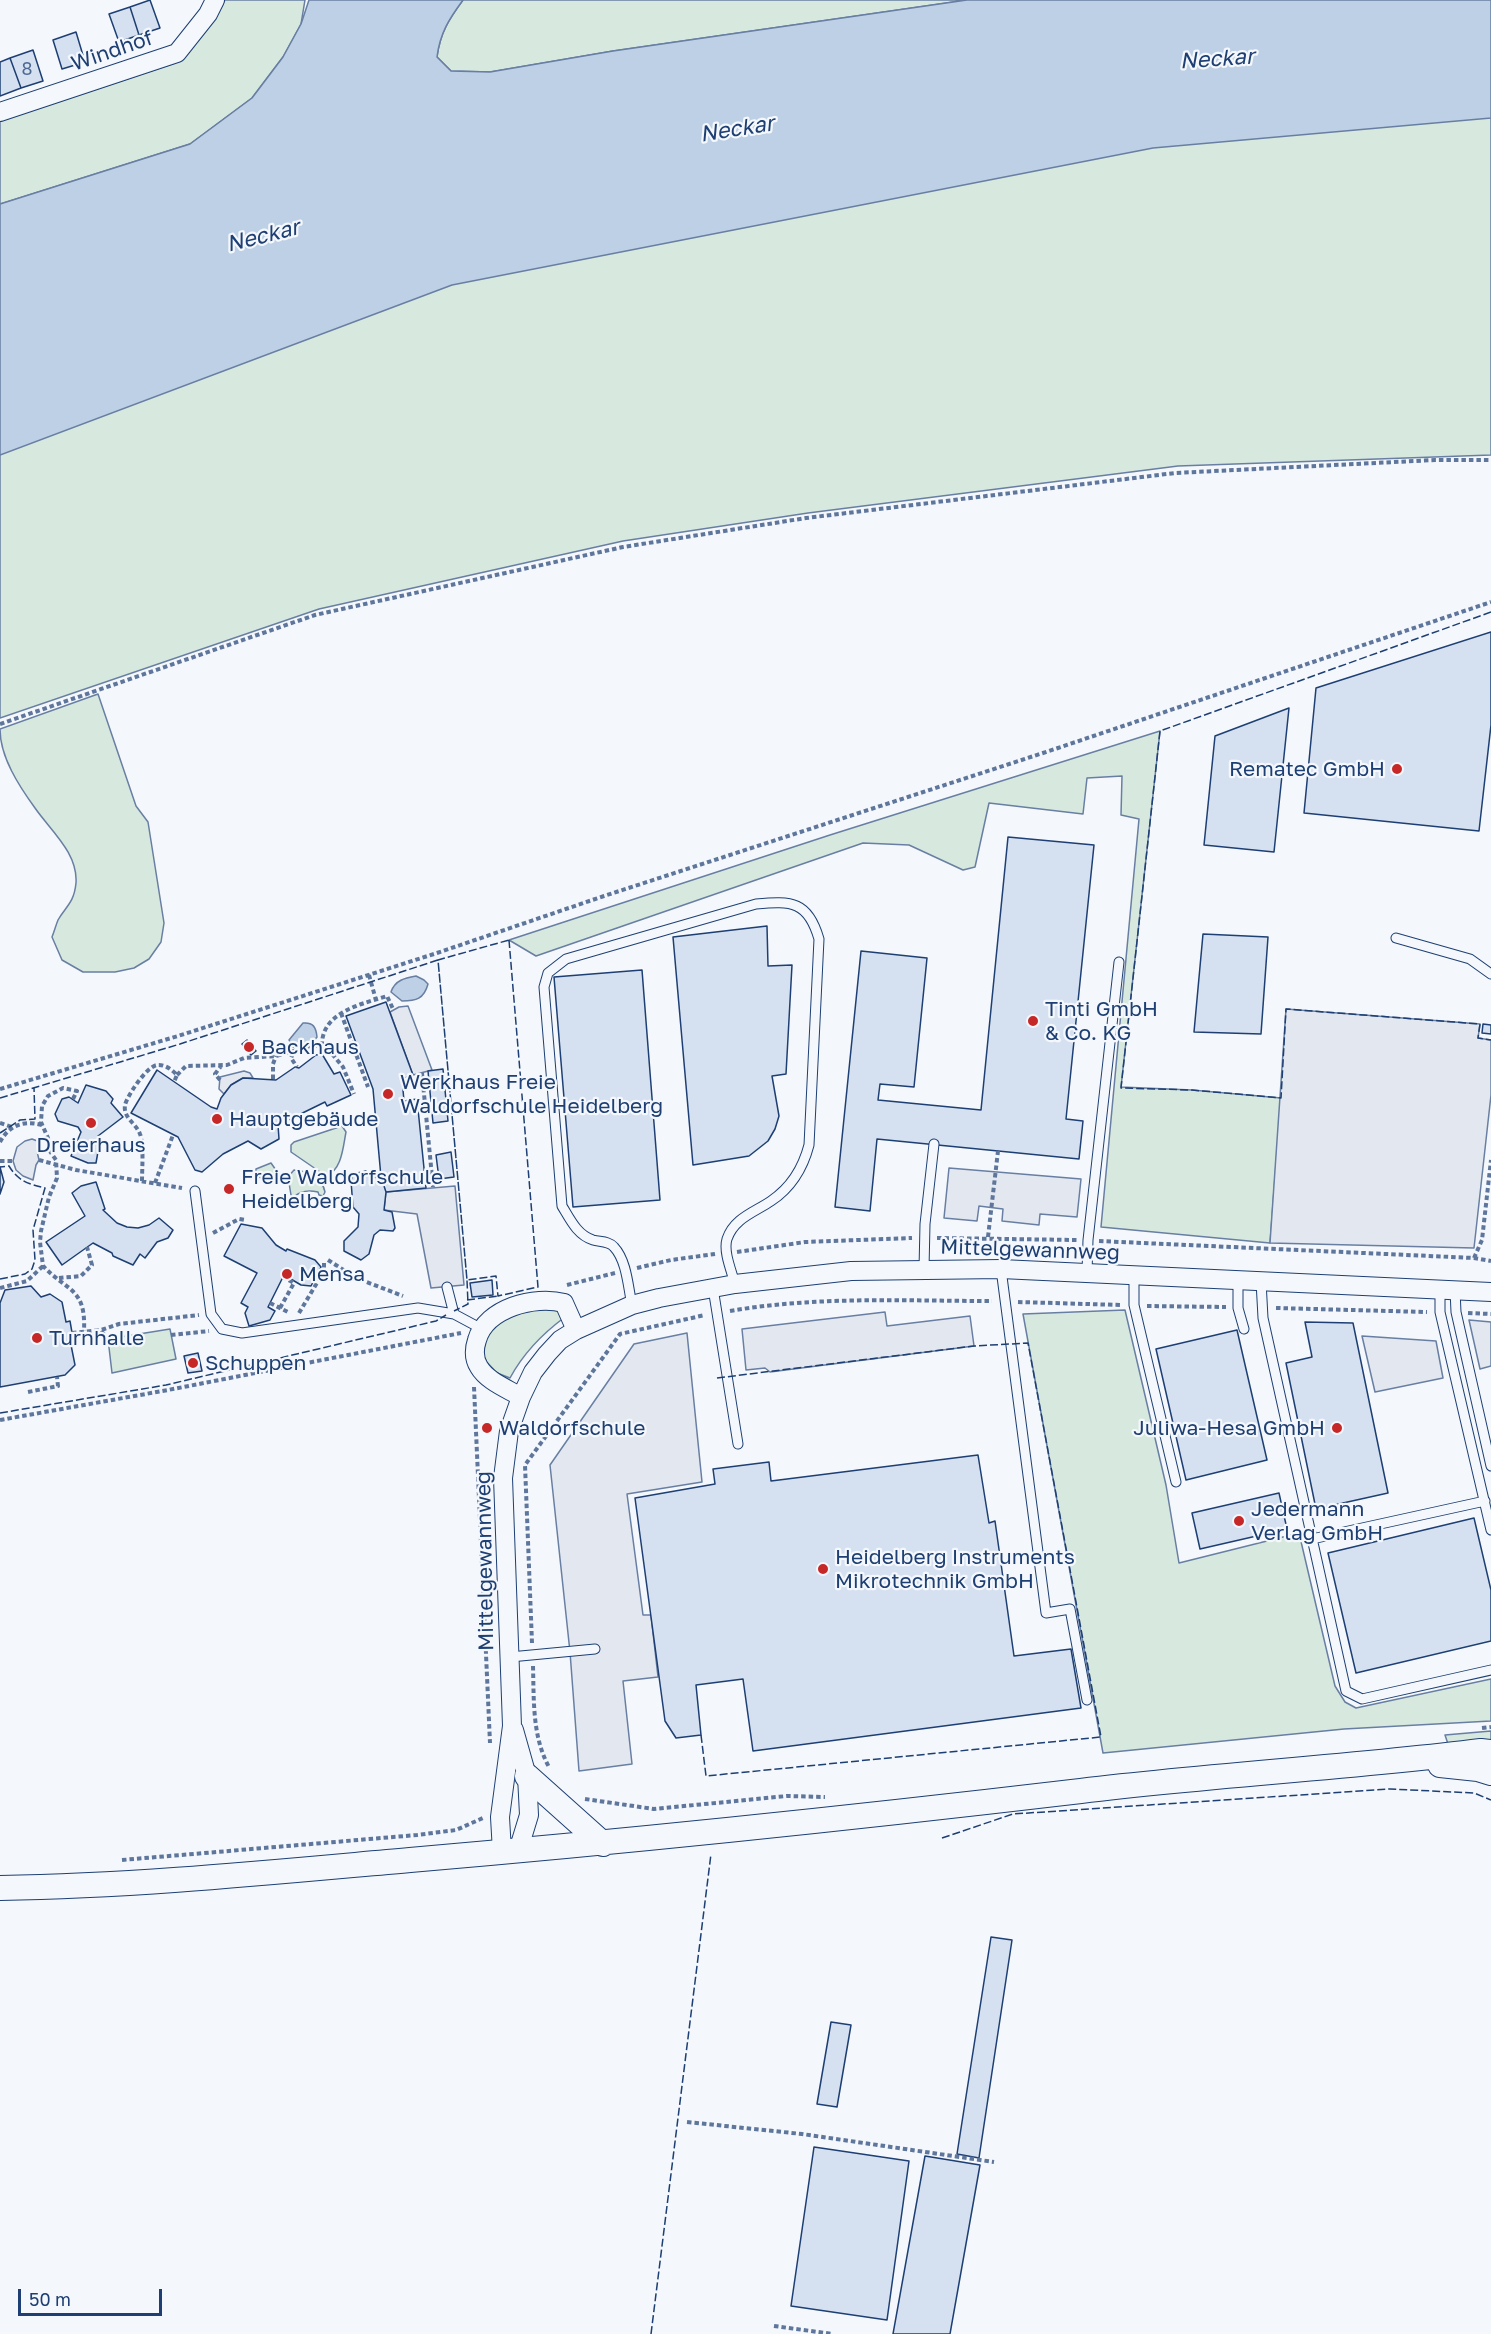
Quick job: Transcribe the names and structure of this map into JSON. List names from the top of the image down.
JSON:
{
  "streets": {
    "street": ["Windhof", "Mittelgewannweg"]
  },
  "water": ["Neckar"],
  "places": [
    "Rematec GmbH",
    "Tinti GmbH & Co. KG",
    "Backhaus",
    "Werkhaus Freie Waldorfschule Heidelberg",
    "Hauptgebäude",
    "Dreierhaus",
    "Freie Waldorfschule Heidelberg",
    "Mensa",
    "Turnhalle",
    "Schuppen",
    "Waldorfschule",
    "Juliwa-Hesa GmbH",
    "Jedermann Verlag GmbH",
    "Heidelberg Instruments Mikrotechnik GmbH"
  ],
  "house_numbers": ["8"],
  "scale_bar": "50 m"
}
